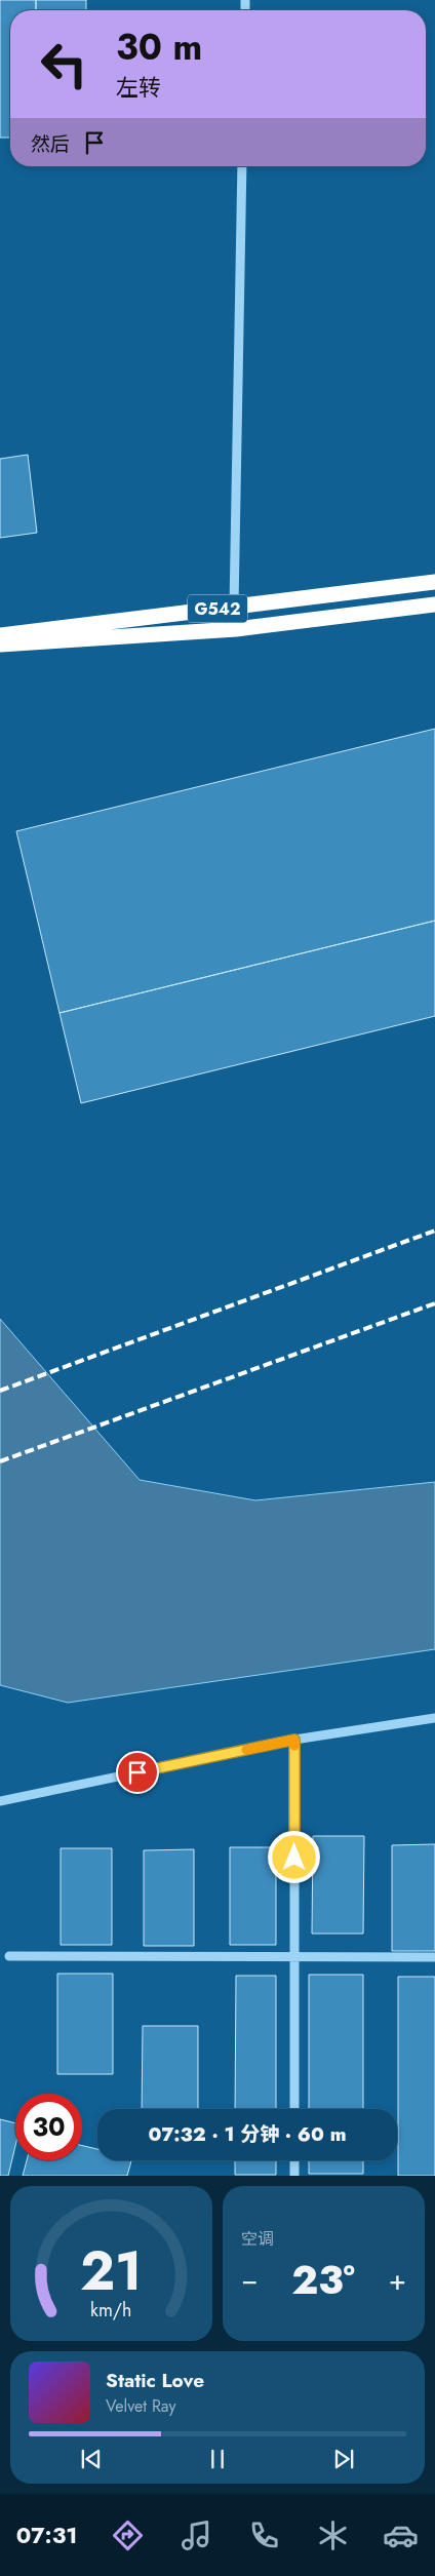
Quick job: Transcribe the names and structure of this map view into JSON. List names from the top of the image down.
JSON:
{
  "streets": {
    "highway": ["G542"]
  },
  "page": {
    "turn": ["30 m", "左转"],
    "then": "然后",
    "limit": "30",
    "trip": "07:32 · 1 分钟 · 60 m",
    "tile": "空调",
    "heat": ["−", "23°", "+"],
    "song": ["Static Love", "Velvet Ray"],
    "tabs": "07:31",
    "gauge": ["21", "km/h"]
  }
}
